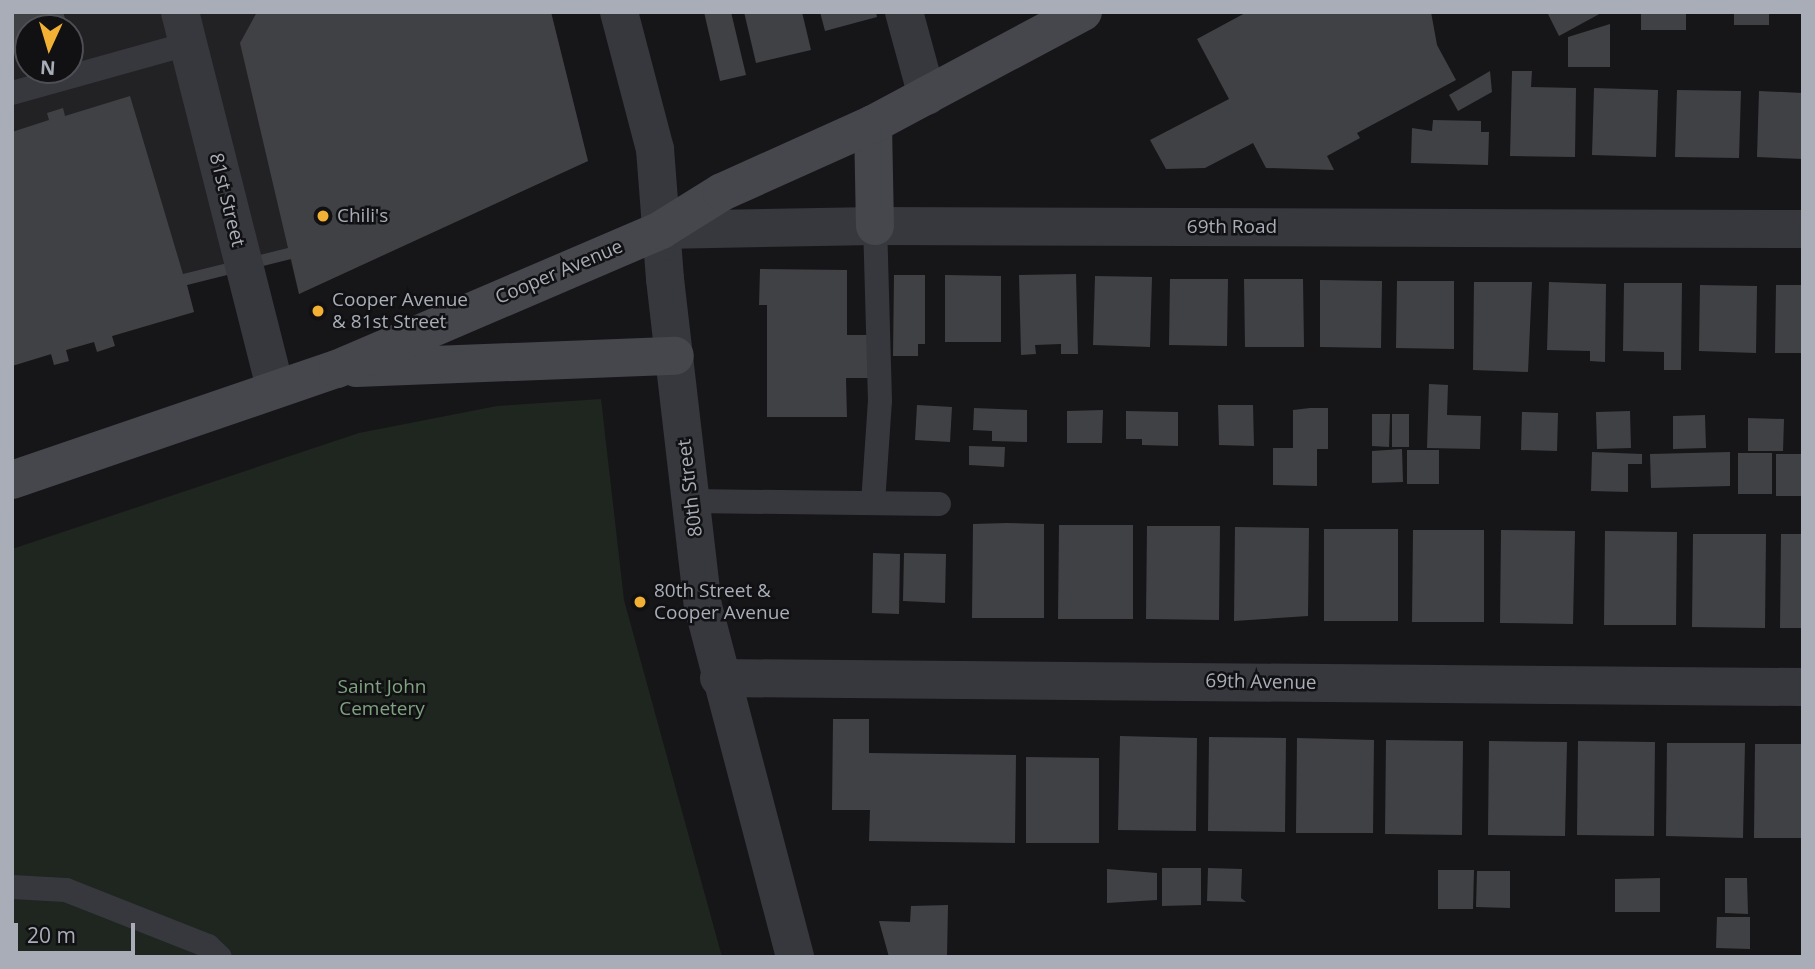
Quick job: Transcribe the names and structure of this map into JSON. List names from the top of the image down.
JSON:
{
  "streets": {
    "main road": ["Cooper Avenue"],
    "street": [
      "81st Street",
      "69th Road",
      "80th Street",
      "69th Avenue"
    ]
  },
  "crossings": [
    ["81st Street", "Cooper Avenue"],
    ["69th Road", "Cooper Avenue"],
    ["69th Road", "80th Street"],
    ["Cooper Avenue", "80th Street"],
    ["80th Street", "69th Avenue"]
  ],
  "parks": ["Saint John Cemetery"],
  "places": ["Chili's", "Cooper Avenue & 81st Street", "80th Street & Cooper Avenue"],
  "scale_bar": "20 m",
  "north": "bottom"
}
